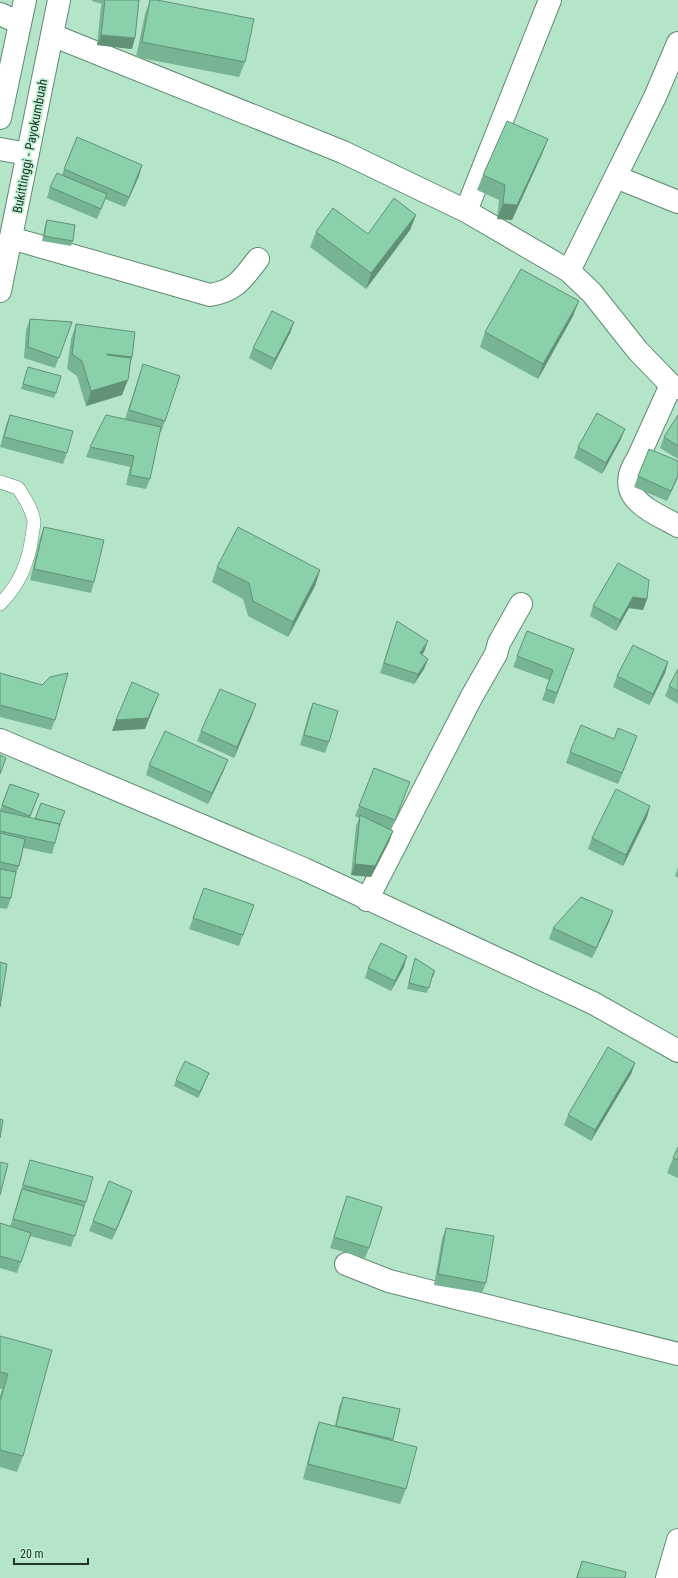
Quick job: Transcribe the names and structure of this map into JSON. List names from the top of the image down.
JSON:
{
  "streets": {
    "main road": ["Bukittinggi - Payokumbuah"]
  },
  "scale_bar": "20 m"
}
